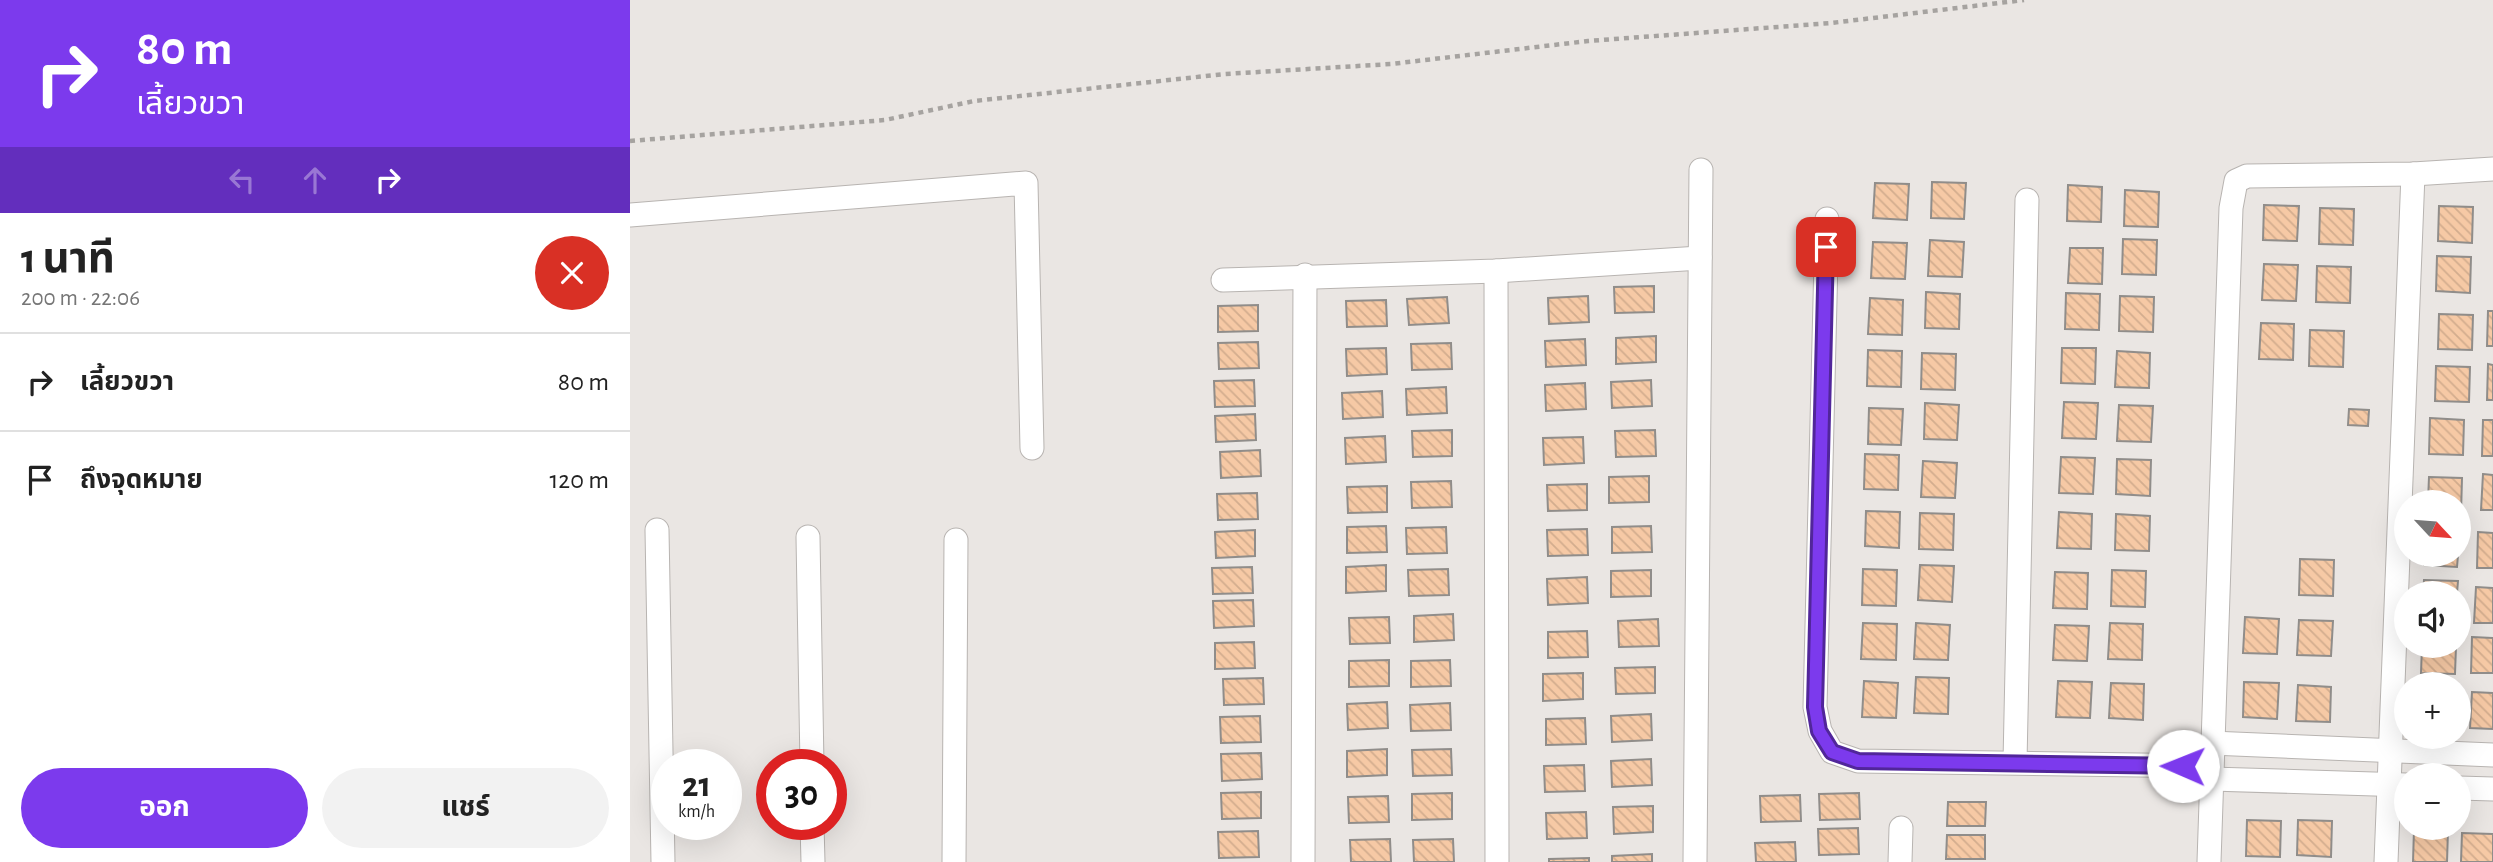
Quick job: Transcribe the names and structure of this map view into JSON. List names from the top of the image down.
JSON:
{
  "north": "bottom right",
  "page": {
    "turn": ["80 m", "เลี้ยวขวา"],
    "heading": ["1 นาที", "200 m · 22:06"],
    "list": [
      {
        "name": "เลี้ยวขวา",
        "value": "80 m"
      },
      {
        "name": "ถึงจุดหมาย",
        "value": "120 m"
      }
    ],
    "map_buttons": ["+", "−"],
    "speed": "21 km/h",
    "limit": "30",
    "buttons": ["ออก", "แชร์"]
  }
}
